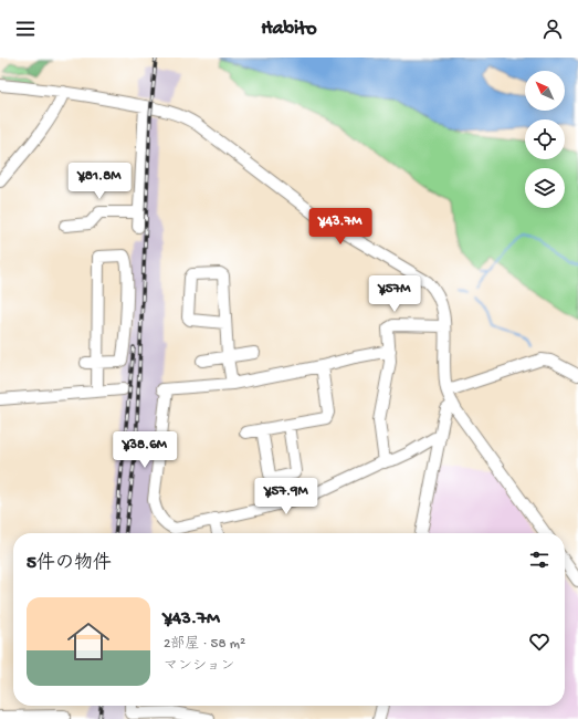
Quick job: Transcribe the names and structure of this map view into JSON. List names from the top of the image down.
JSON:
{
  "north": "top left",
  "page": {
    "header": "Habito",
    "price": [
      "¥81.8M",
      "¥43.7M",
      "¥57M",
      "¥38.6M",
      "¥57.9M"
    ],
    "heading": "5件の物件",
    "list": [
      {
        "name": "¥43.7M",
        "note": "2部屋 · 58 m² · マンション"
      }
    ]
  }
}
